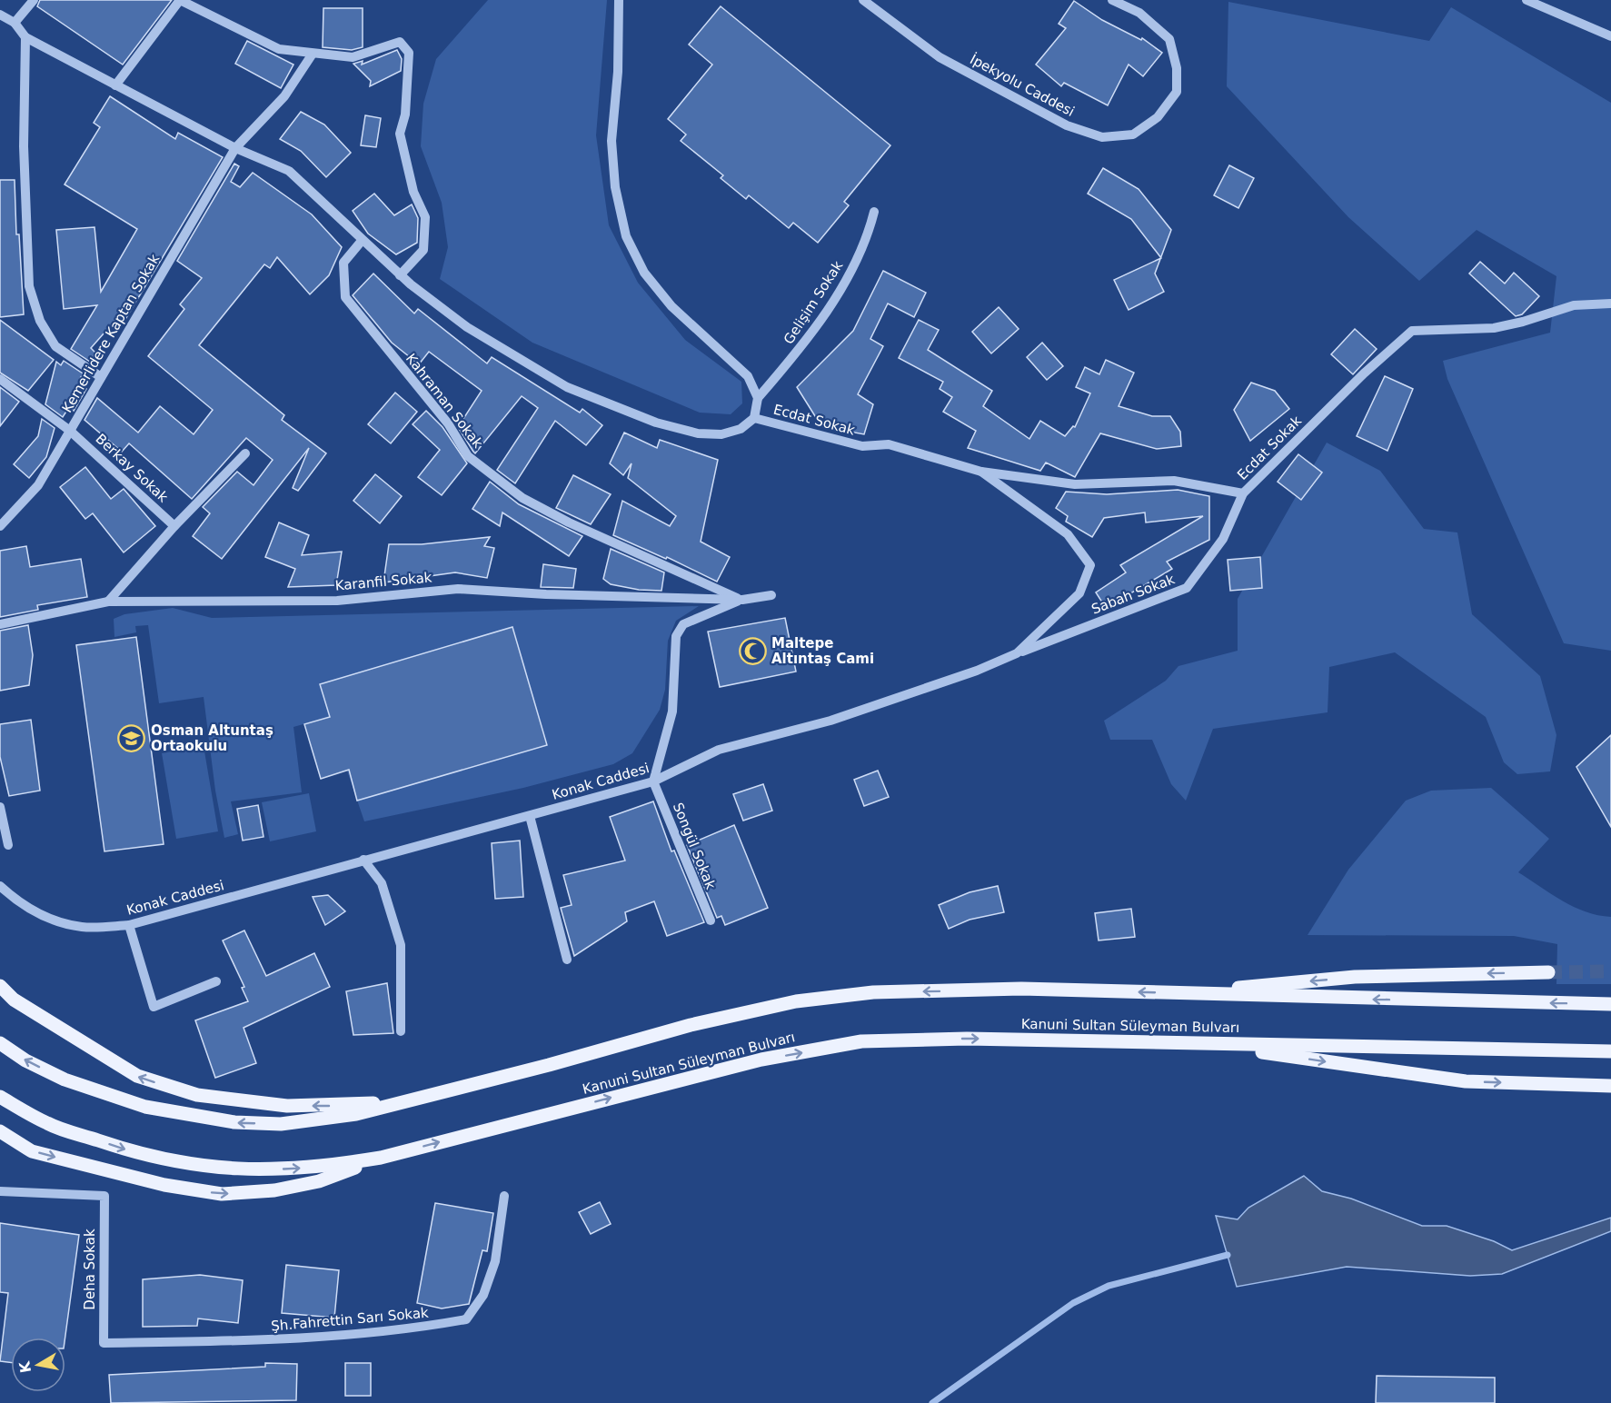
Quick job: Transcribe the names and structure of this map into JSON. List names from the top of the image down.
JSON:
{
  "streets": {
    "main road": ["Kanuni Sultan Süleyman Bulvarı"],
    "street": [
      "İpekyolu Caddesi",
      "Gelişim Sokak",
      "Kemerlidere Kaptan Sokak",
      "Kahraman Sokak",
      "Ecdat Sokak",
      "Berkay Sokak",
      "Karanfil Sokak",
      "Sabah Sokak",
      "Konak Caddesi",
      "Songül Sokak",
      "Deha Sokak",
      "Şh.Fahrettin Sarı Sokak"
    ]
  },
  "crossings": [
    ["Kemerlidere Kaptan Sokak", "Berkay Sokak"],
    ["Kahraman Sokak", "Karanfil Sokak"],
    ["Ecdat Sokak", "Sabah Sokak"],
    ["Ecdat Sokak", "Konak Caddesi"],
    ["Sabah Sokak", "Konak Caddesi"],
    ["Konak Caddesi", "Songül Sokak"],
    ["Deha Sokak", "Şh.Fahrettin Sarı Sokak"]
  ],
  "places": {
    "mosque": ["Maltepe Altıntaş Cami"],
    "school or university": ["Osman Altuntaş Ortaokulu"]
  },
  "north": "left"
}
